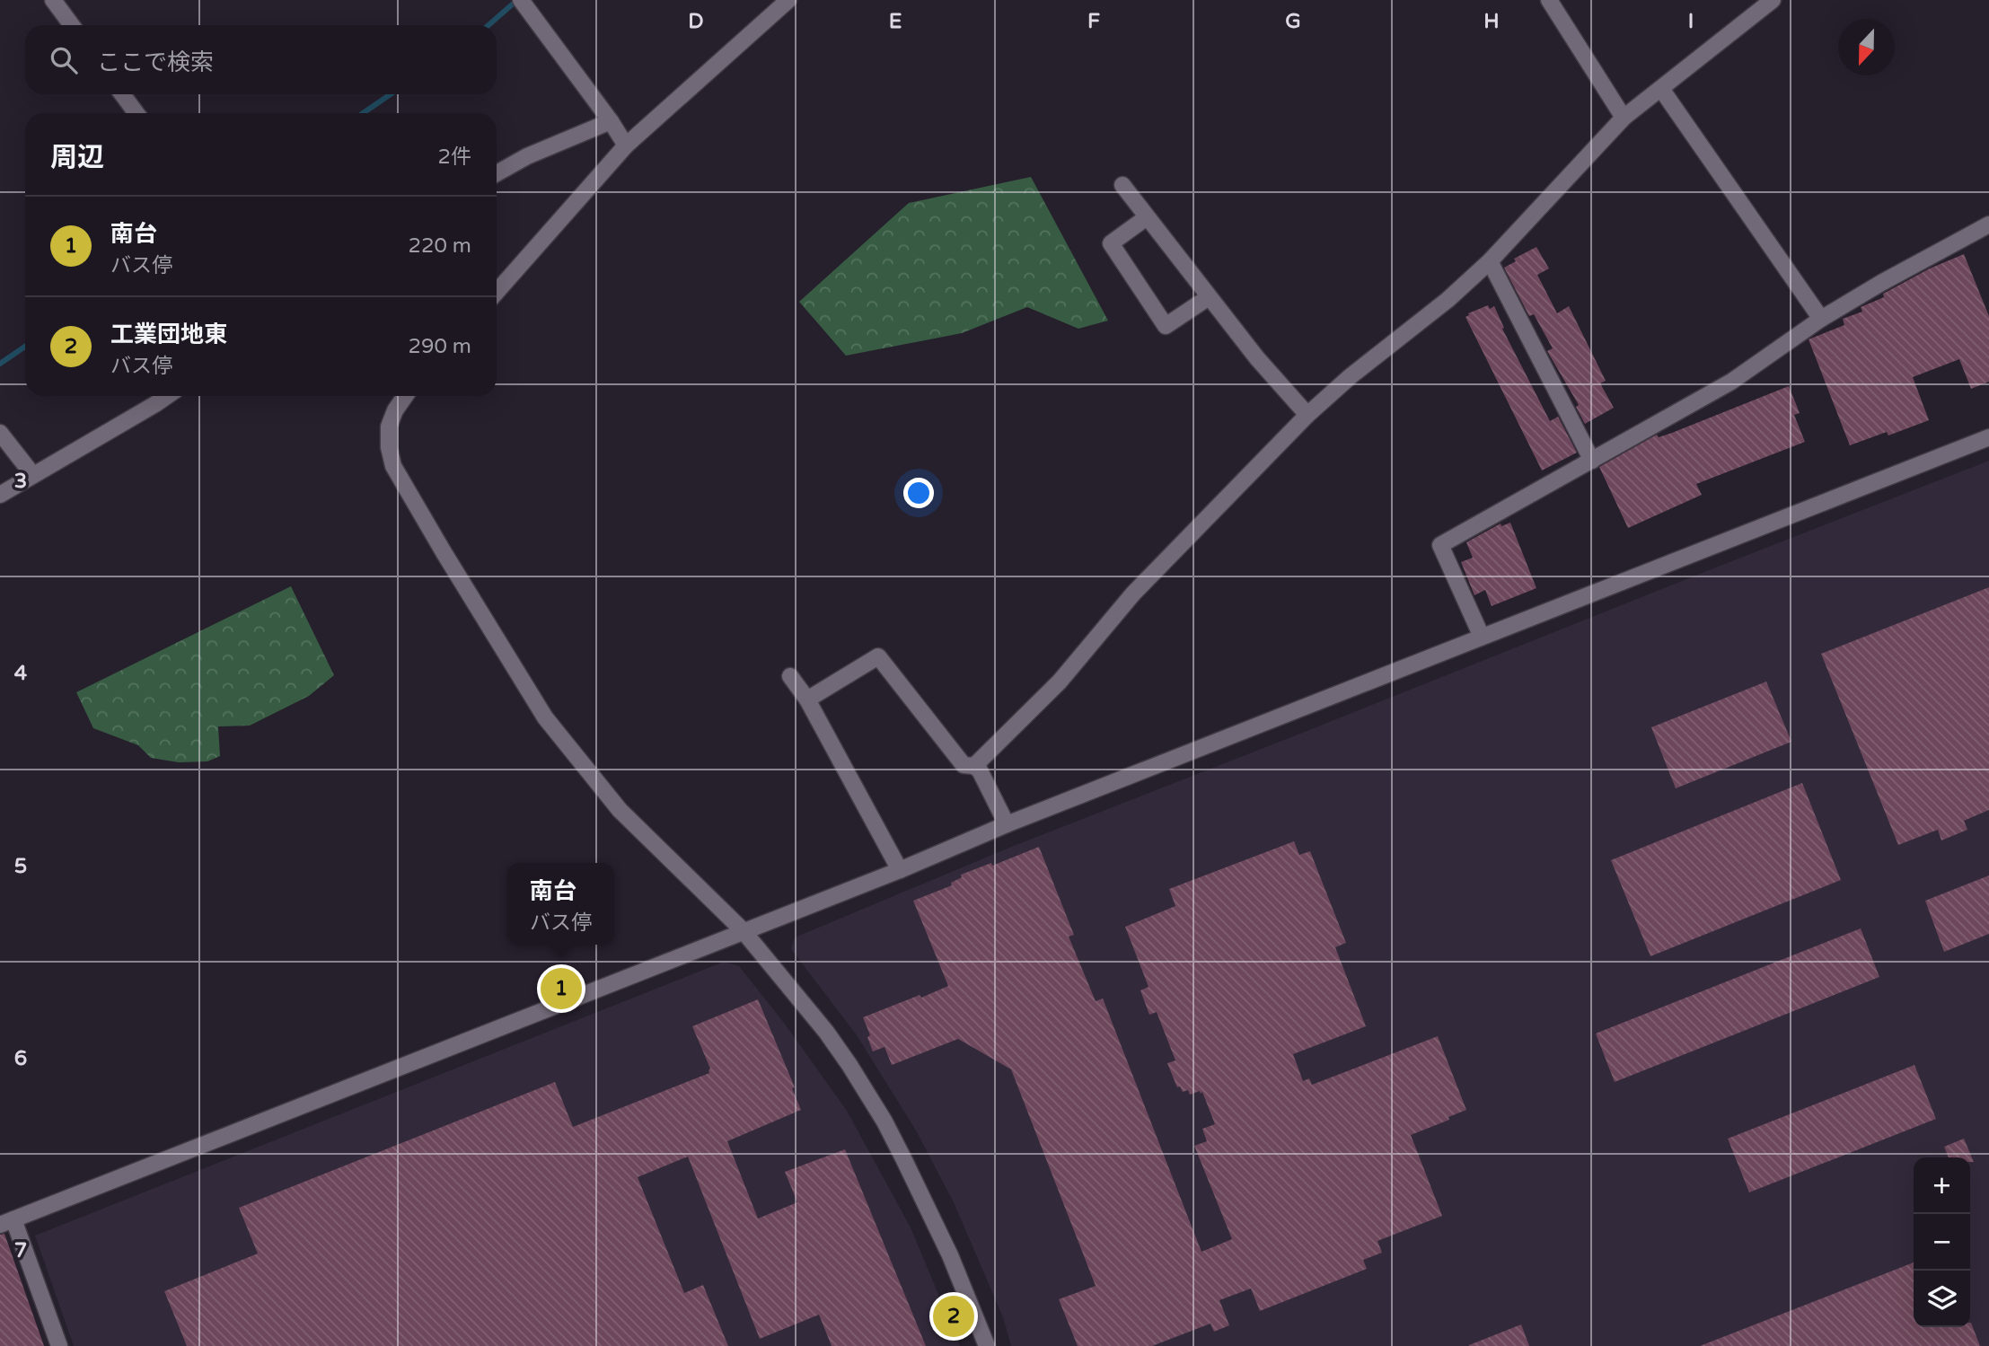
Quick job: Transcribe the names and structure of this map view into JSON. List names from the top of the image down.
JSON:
{
  "north": "bottom",
  "page": {
    "search": "ここで検索",
    "heading": ["周辺", "2件"],
    "list": [
      {
        "mark": "1",
        "name": "南台",
        "note": "バス停",
        "value": "220 m"
      },
      {
        "mark": "2",
        "name": "工業団地東",
        "note": "バス停",
        "value": "290 m"
      }
    ],
    "popup": ["南台", "バス停"],
    "pins": ["1", "2"],
    "map_buttons": ["+", "−"]
  },
  "grid": {
    "columns": [
      "D",
      "E",
      "F",
      "G",
      "H",
      "I"
    ],
    "rows": [
      "3",
      "4",
      "5",
      "6",
      "7"
    ]
  }
}
